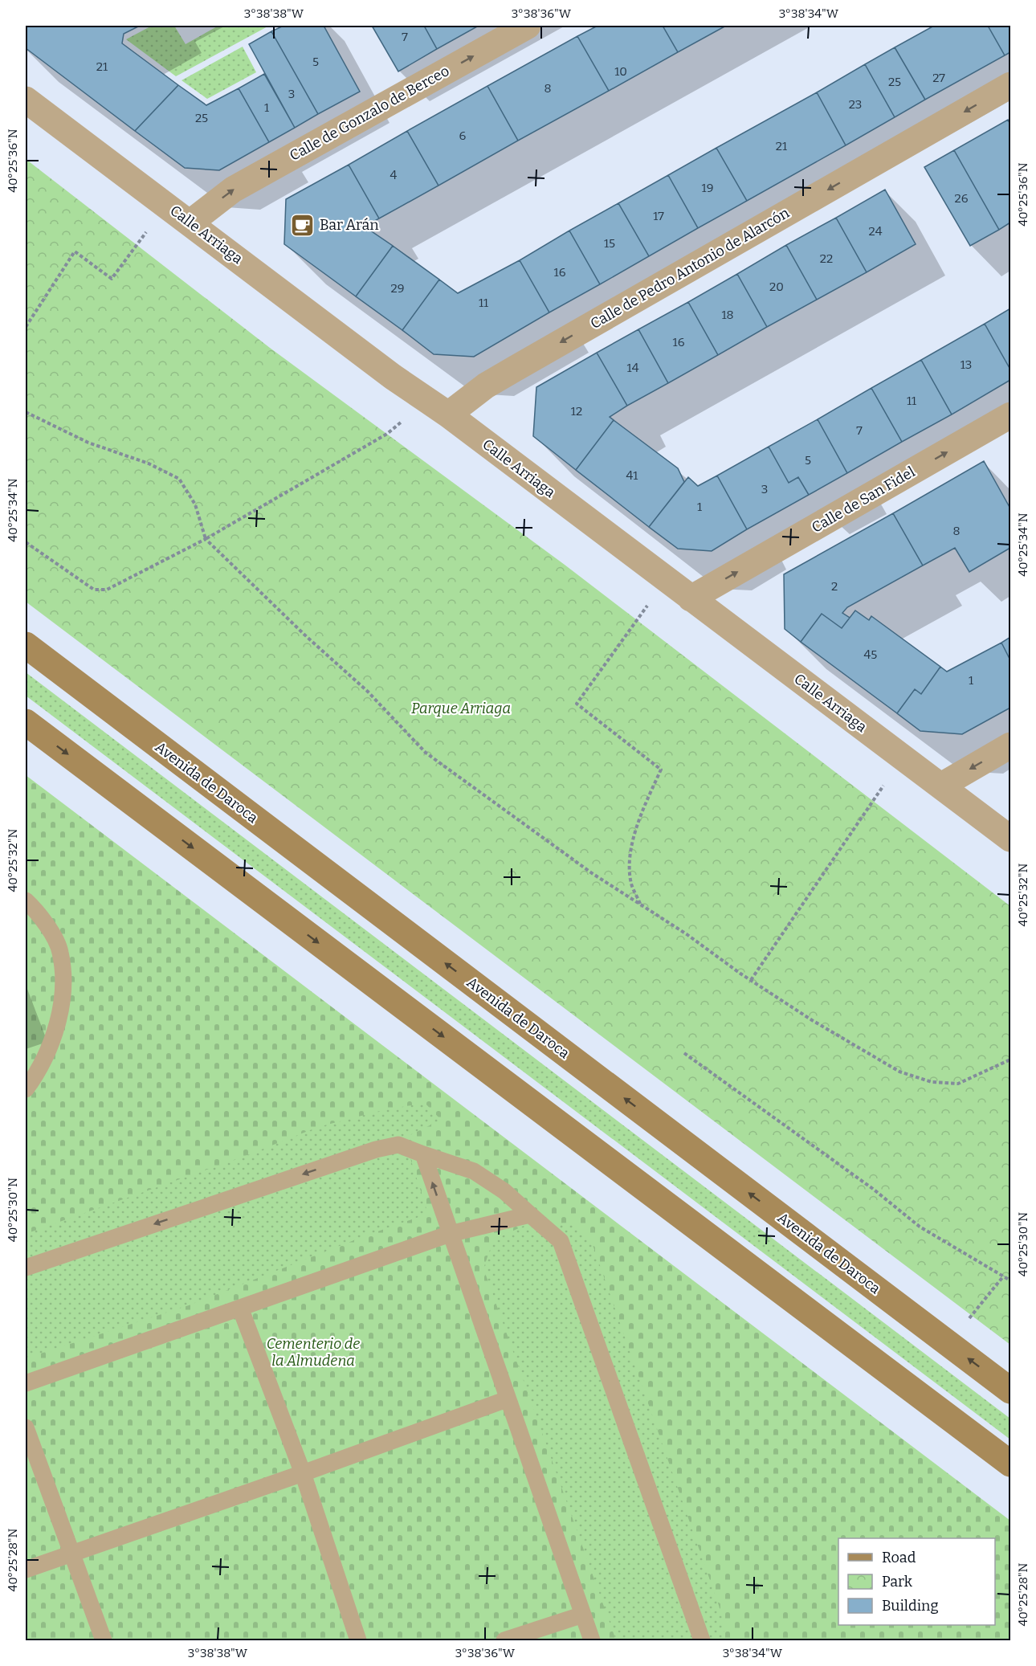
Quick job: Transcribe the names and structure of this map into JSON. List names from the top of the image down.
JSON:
{
  "streets": {
    "main road": ["Avenida de Daroca"],
    "street": [
      "Calle de Gonzalo de Berceo",
      "Calle Arriaga",
      "Calle de Pedro Antonio de Alarcón",
      "Calle de San Fidel"
    ]
  },
  "crossings": [
    ["Calle de Gonzalo de Berceo", "Calle Arriaga"],
    ["Calle Arriaga", "Calle de Pedro Antonio de Alarcón"],
    ["Calle Arriaga", "Calle de San Fidel"]
  ],
  "one_way": ["Calle de Gonzalo de Berceo", "Calle de Pedro Antonio de Alarcón", "Calle de San Fidel"],
  "parks": ["Parque Arriaga", "Cementerio de la Almudena"],
  "places": {
    "cafe": ["Bar Arán"]
  },
  "house_numbers": [
    "7",
    "5",
    "21",
    "10",
    "27",
    "25",
    "8",
    "3",
    "23",
    "1",
    "25",
    "6",
    "21",
    "4",
    "19",
    "26",
    "17",
    "24",
    "15",
    "22",
    "16",
    "20",
    "29",
    "11",
    "18",
    "16",
    "13",
    "14",
    "11",
    "12",
    "7",
    "5",
    "41",
    "3",
    "1",
    "8",
    "2",
    "45",
    "1"
  ],
  "legend": ["Road", "Park", "Building"],
  "coordinates": [
    "3°38'38\"W",
    "3°38'36\"W",
    "3°38'34\"W",
    "40°25'36\"N",
    "40°25'34\"N",
    "40°25'32\"N",
    "40°25'30\"N",
    "40°25'28\"N"
  ]
}
